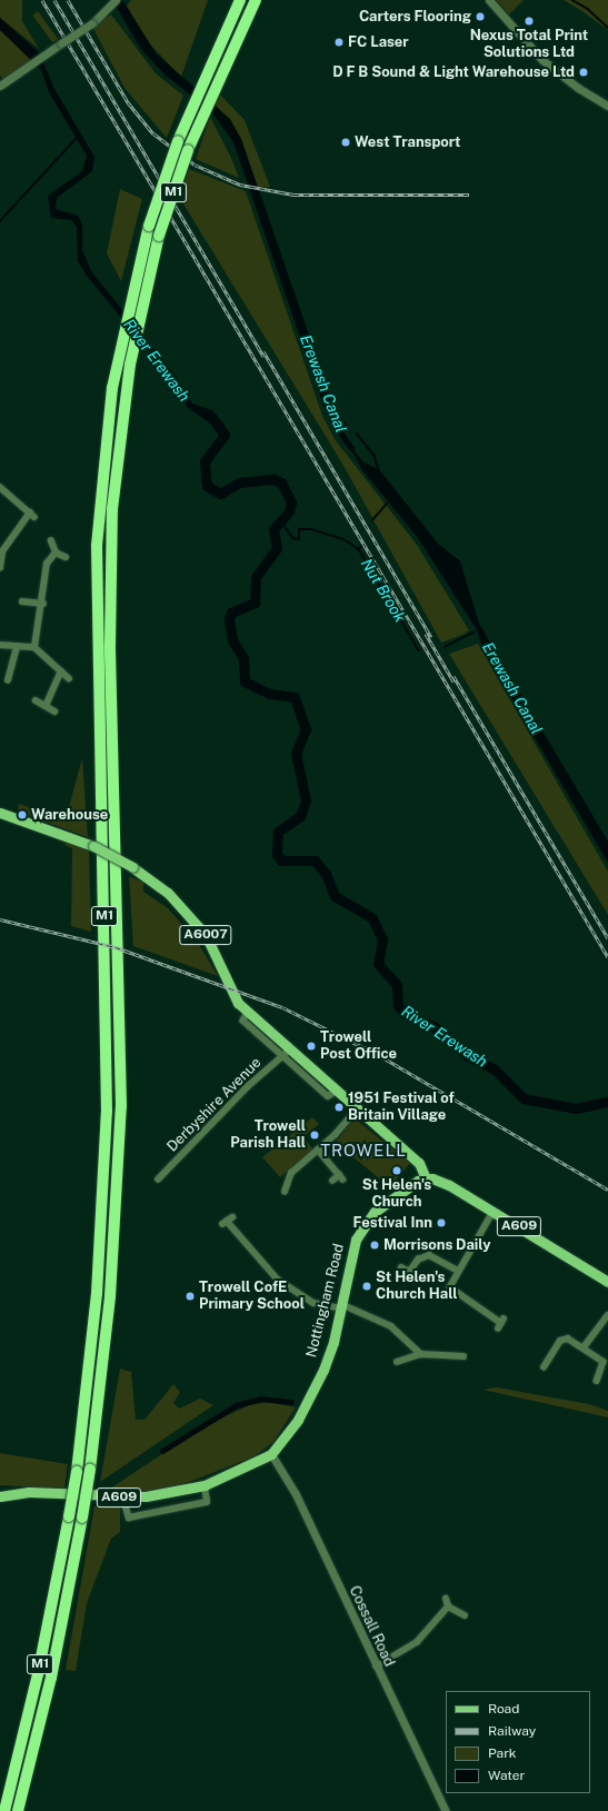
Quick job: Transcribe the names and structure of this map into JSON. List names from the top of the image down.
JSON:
{
  "streets": {
    "highway": ["M1"],
    "main road": ["A6007", "A609", "Nottingham Road"],
    "street": ["Derbyshire Avenue", "Cossall Road"]
  },
  "crossings": [
    ["A6007", "Derbyshire Avenue"],
    ["A609", "Nottingham Road"],
    ["Nottingham Road", "Cossall Road"]
  ],
  "districts": ["TROWELL"],
  "water": ["River Erewash", "Erewash Canal", "Nut Brook"],
  "places": [
    "Carters Flooring",
    "Nexus Total Print Solutions Ltd",
    "FC Laser",
    "D F B Sound & Light Warehouse Ltd",
    "West Transport",
    "Warehouse",
    "Trowell Post Office",
    "1951 Festival of Britain Village",
    "Trowell Parish Hall",
    "St Helen's Church",
    "Festival Inn",
    "Morrisons Daily",
    "St Helen's Church Hall",
    "Trowell CofE Primary School"
  ],
  "legend": [
    "Road",
    "Railway",
    "Park",
    "Water"
  ]
}
